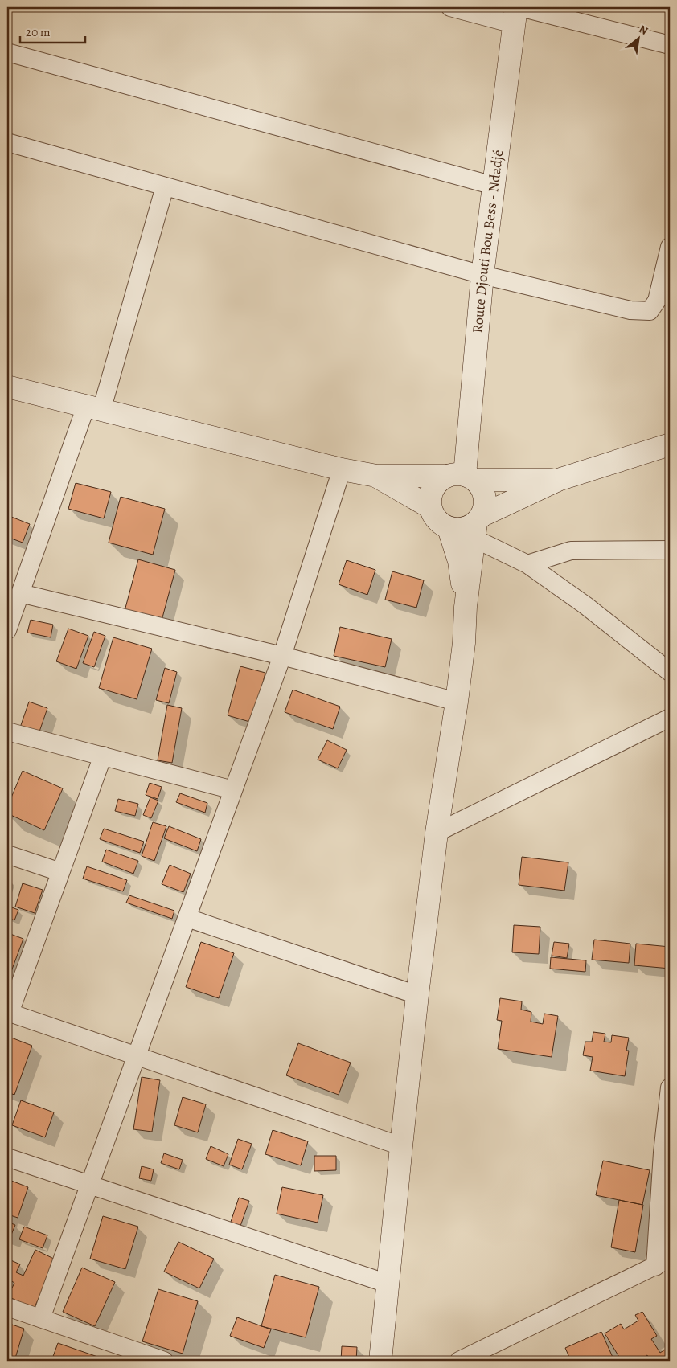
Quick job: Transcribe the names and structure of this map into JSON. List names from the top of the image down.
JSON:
{
  "streets": {
    "main road": ["Route Djouti Bou Bess - Ndadjé"]
  },
  "scale_bar": "20 m",
  "north": "top right"
}
